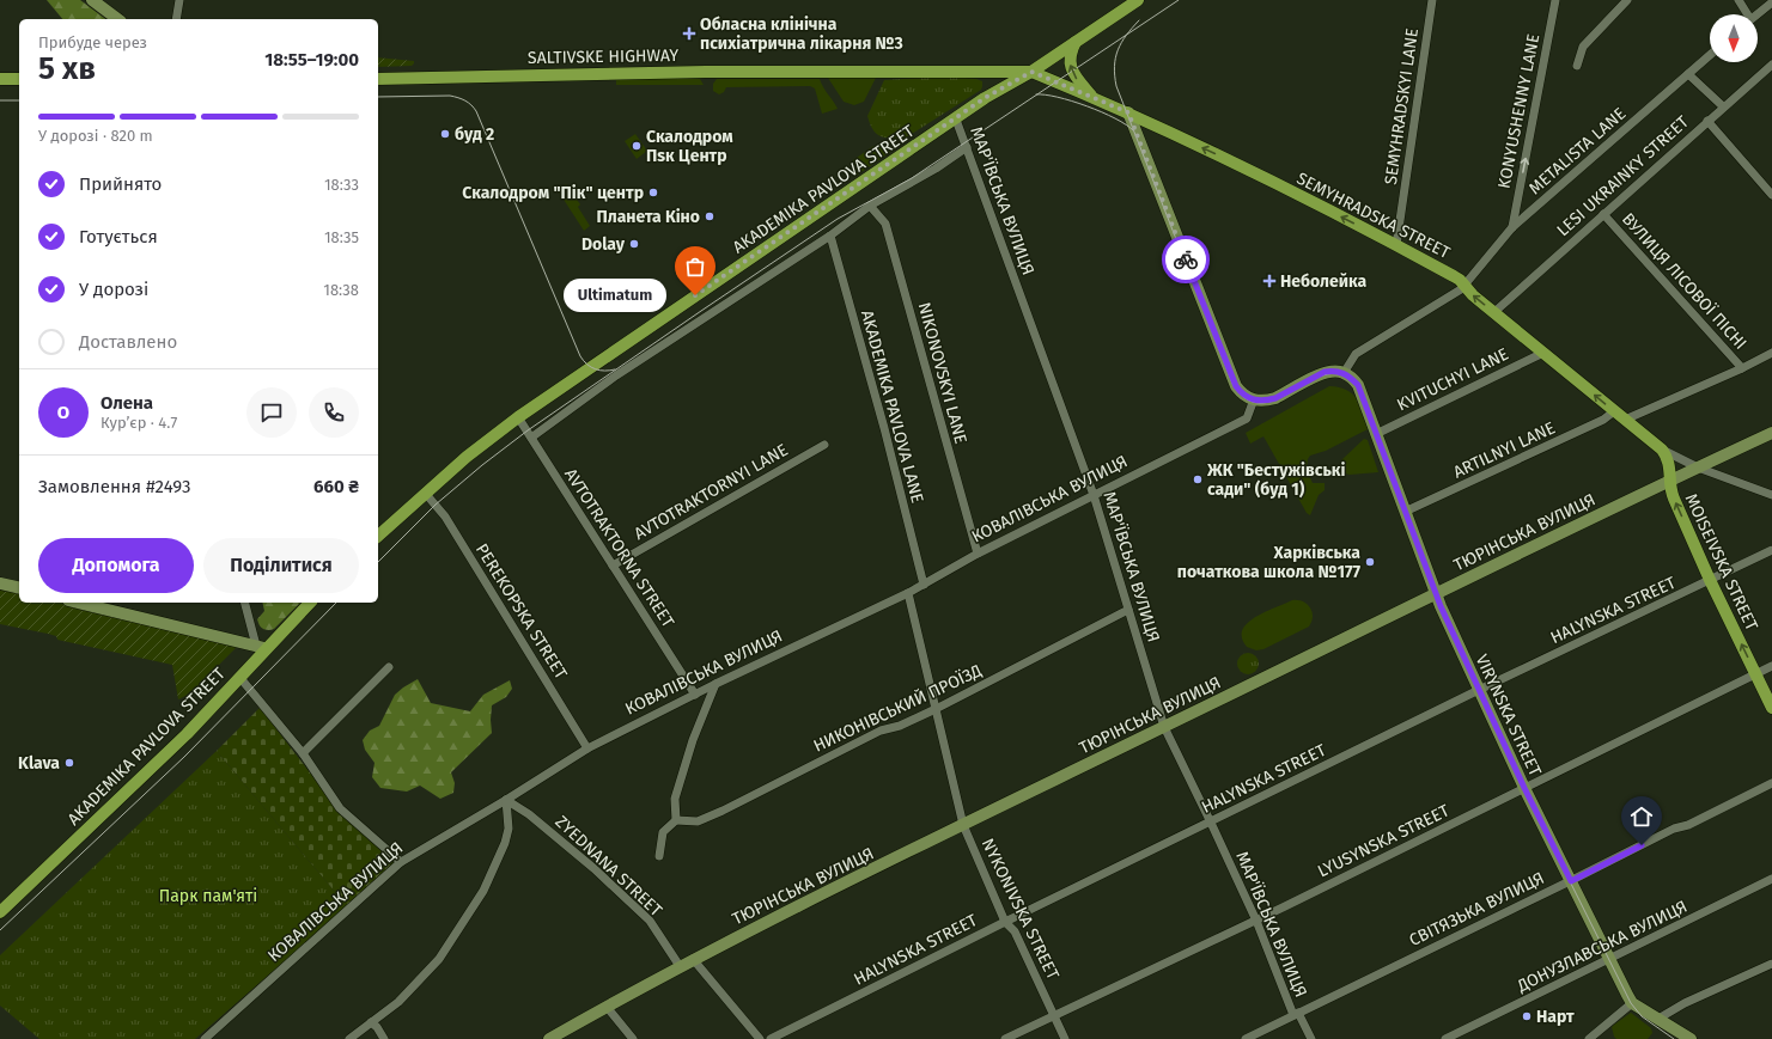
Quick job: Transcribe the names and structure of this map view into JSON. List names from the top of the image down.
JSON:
{
  "streets": {
    "main road": [
      "SALTIVSKE HIGHWAY",
      "AKADEMIKA PAVLOVA STREET",
      "SEMYHRADSKA STREET",
      "ТЮРІНСЬКА ВУЛИЦЯ",
      "MOISEIVSKA STREET",
      "VIRYNSKA STREET"
    ],
    "street": [
      "SEMYHRADSKYI LANE",
      "KONYUSHENNY LANE",
      "METALISTA LANE",
      "LESI UKRAINKY STREET",
      "МАР'ЇВСЬКА ВУЛИЦЯ",
      "ВУЛИЦЯ ЛІСОВОЇ ПІСНІ",
      "NIKONOVSKYI LANE",
      "KVITUCHYI LANE",
      "AKADEMIKA PAVLOVA LANE",
      "ARTILNYI LANE",
      "AVTOTRAKTORNYI LANE",
      "КОВАЛІВСЬКА ВУЛИЦЯ",
      "AVTOTRAKTORNA STREET",
      "HALYNSKA STREET",
      "PEREKOPSKA STREET",
      "НИКОНІВСЬКИЙ ПРОЇЗД",
      "LYUSYNSKA STREET",
      "ZYEDNANA STREET",
      "NYKONIVSKA STREET",
      "СВІТЯЗЬКА ВУЛИЦЯ",
      "ДОНУЗЛАВСЬКА ВУЛИЦЯ"
    ]
  },
  "crossings": [
    ["SALTIVSKE HIGHWAY", "AKADEMIKA PAVLOVA STREET"],
    ["SALTIVSKE HIGHWAY", "SEMYHRADSKA STREET"],
    ["SEMYHRADSKYI LANE", "SEMYHRADSKA STREET"],
    ["KONYUSHENNY LANE", "METALISTA LANE"],
    ["METALISTA LANE", "SEMYHRADSKA STREET"],
    ["LESI UKRAINKY STREET", "SEMYHRADSKA STREET"],
    ["LESI UKRAINKY STREET", "ВУЛИЦЯ ЛІСОВОЇ ПІСНІ"],
    ["AKADEMIKA PAVLOVA STREET", "МАР'ЇВСЬКА ВУЛИЦЯ"],
    ["AKADEMIKA PAVLOVA STREET", "SEMYHRADSKA STREET"],
    ["AKADEMIKA PAVLOVA STREET", "AVTOTRAKTORNA STREET"],
    ["AKADEMIKA PAVLOVA STREET", "PEREKOPSKA STREET"],
    ["МАР'ЇВСЬКА ВУЛИЦЯ", "КОВАЛІВСЬКА ВУЛИЦЯ"],
    ["МАР'ЇВСЬКА ВУЛИЦЯ", "ТЮРІНСЬКА ВУЛИЦЯ"],
    ["МАР'ЇВСЬКА ВУЛИЦЯ", "HALYNSKA STREET"],
    ["МАР'ЇВСЬКА ВУЛИЦЯ", "НИКОНІВСЬКИЙ ПРОЇЗД"],
    ["МАР'ЇВСЬКА ВУЛИЦЯ", "LYUSYNSKA STREET"],
    ["МАР'ЇВСЬКА ВУЛИЦЯ", "СВІТЯЗЬКА ВУЛИЦЯ"],
    ["SEMYHRADSKA STREET", "KVITUCHYI LANE"],
    ["SEMYHRADSKA STREET", "ARTILNYI LANE"],
    ["SEMYHRADSKA STREET", "ТЮРІНСЬКА ВУЛИЦЯ"],
    ["NIKONOVSKYI LANE", "КОВАЛІВСЬКА ВУЛИЦЯ"],
    ["KVITUCHYI LANE", "VIRYNSKA STREET"],
    ["AKADEMIKA PAVLOVA LANE", "КОВАЛІВСЬКА ВУЛИЦЯ"],
    ["ARTILNYI LANE", "VIRYNSKA STREET"],
    ["AVTOTRAKTORNYI LANE", "AVTOTRAKTORNA STREET"],
    ["КОВАЛІВСЬКА ВУЛИЦЯ", "AVTOTRAKTORNA STREET"],
    ["КОВАЛІВСЬКА ВУЛИЦЯ", "PEREKOPSKA STREET"],
    ["КОВАЛІВСЬКА ВУЛИЦЯ", "ZYEDNANA STREET"],
    ["КОВАЛІВСЬКА ВУЛИЦЯ", "NYKONIVSKA STREET"],
    ["ТЮРІНСЬКА ВУЛИЦЯ", "MOISEIVSKA STREET"],
    ["ТЮРІНСЬКА ВУЛИЦЯ", "VIRYNSKA STREET"],
    ["ТЮРІНСЬКА ВУЛИЦЯ", "ZYEDNANA STREET"],
    ["ТЮРІНСЬКА ВУЛИЦЯ", "NYKONIVSKA STREET"],
    ["MOISEIVSKA STREET", "HALYNSKA STREET"],
    ["MOISEIVSKA STREET", "LYUSYNSKA STREET"],
    ["HALYNSKA STREET", "VIRYNSKA STREET"],
    ["HALYNSKA STREET", "NYKONIVSKA STREET"],
    ["НИКОНІВСЬКИЙ ПРОЇЗД", "NYKONIVSKA STREET"],
    ["VIRYNSKA STREET", "LYUSYNSKA STREET"],
    ["VIRYNSKA STREET", "СВІТЯЗЬКА ВУЛИЦЯ"],
    ["VIRYNSKA STREET", "ДОНУЗЛАВСЬКА ВУЛИЦЯ"],
    ["LYUSYNSKA STREET", "NYKONIVSKA STREET"]
  ],
  "one_way": ["KONYUSHENNY LANE", "SEMYHRADSKA STREET", "MOISEIVSKA STREET"],
  "parks": ["Парк пам'яті"],
  "places": {
    "health": ["Обласна клінічна психіатрична лікарня №3", "Неболейка"],
    "other": [
      "буд 2",
      "Скалодром Пsк Центр",
      "Скалодром \"Пік\" центр",
      "Планета Кіно",
      "Dolay",
      "Ultimatum",
      "ЖК \"Бестужівські сади\" (буд 1)",
      "Харківська початкова школа №177",
      "Klava",
      "Нарт"
    ]
  },
  "north": "bottom",
  "page": {
    "heading": ["5 хв", "Прибуде через", "18:55–19:00"],
    "panel": [
      "Олена",
      "Кур’єр · 4.7",
      "Замовлення #2493",
      "660 ₴"
    ],
    "bar": "У дорозі · 820 m",
    "list": [
      ["Прийнято", "18:33"],
      ["Готується", "18:35"],
      ["У дорозі", "18:38"],
      "Доставлено"
    ],
    "bubble": "Ultimatum",
    "round": "О",
    "buttons": ["Допомога", "Поділитися"]
  }
}
